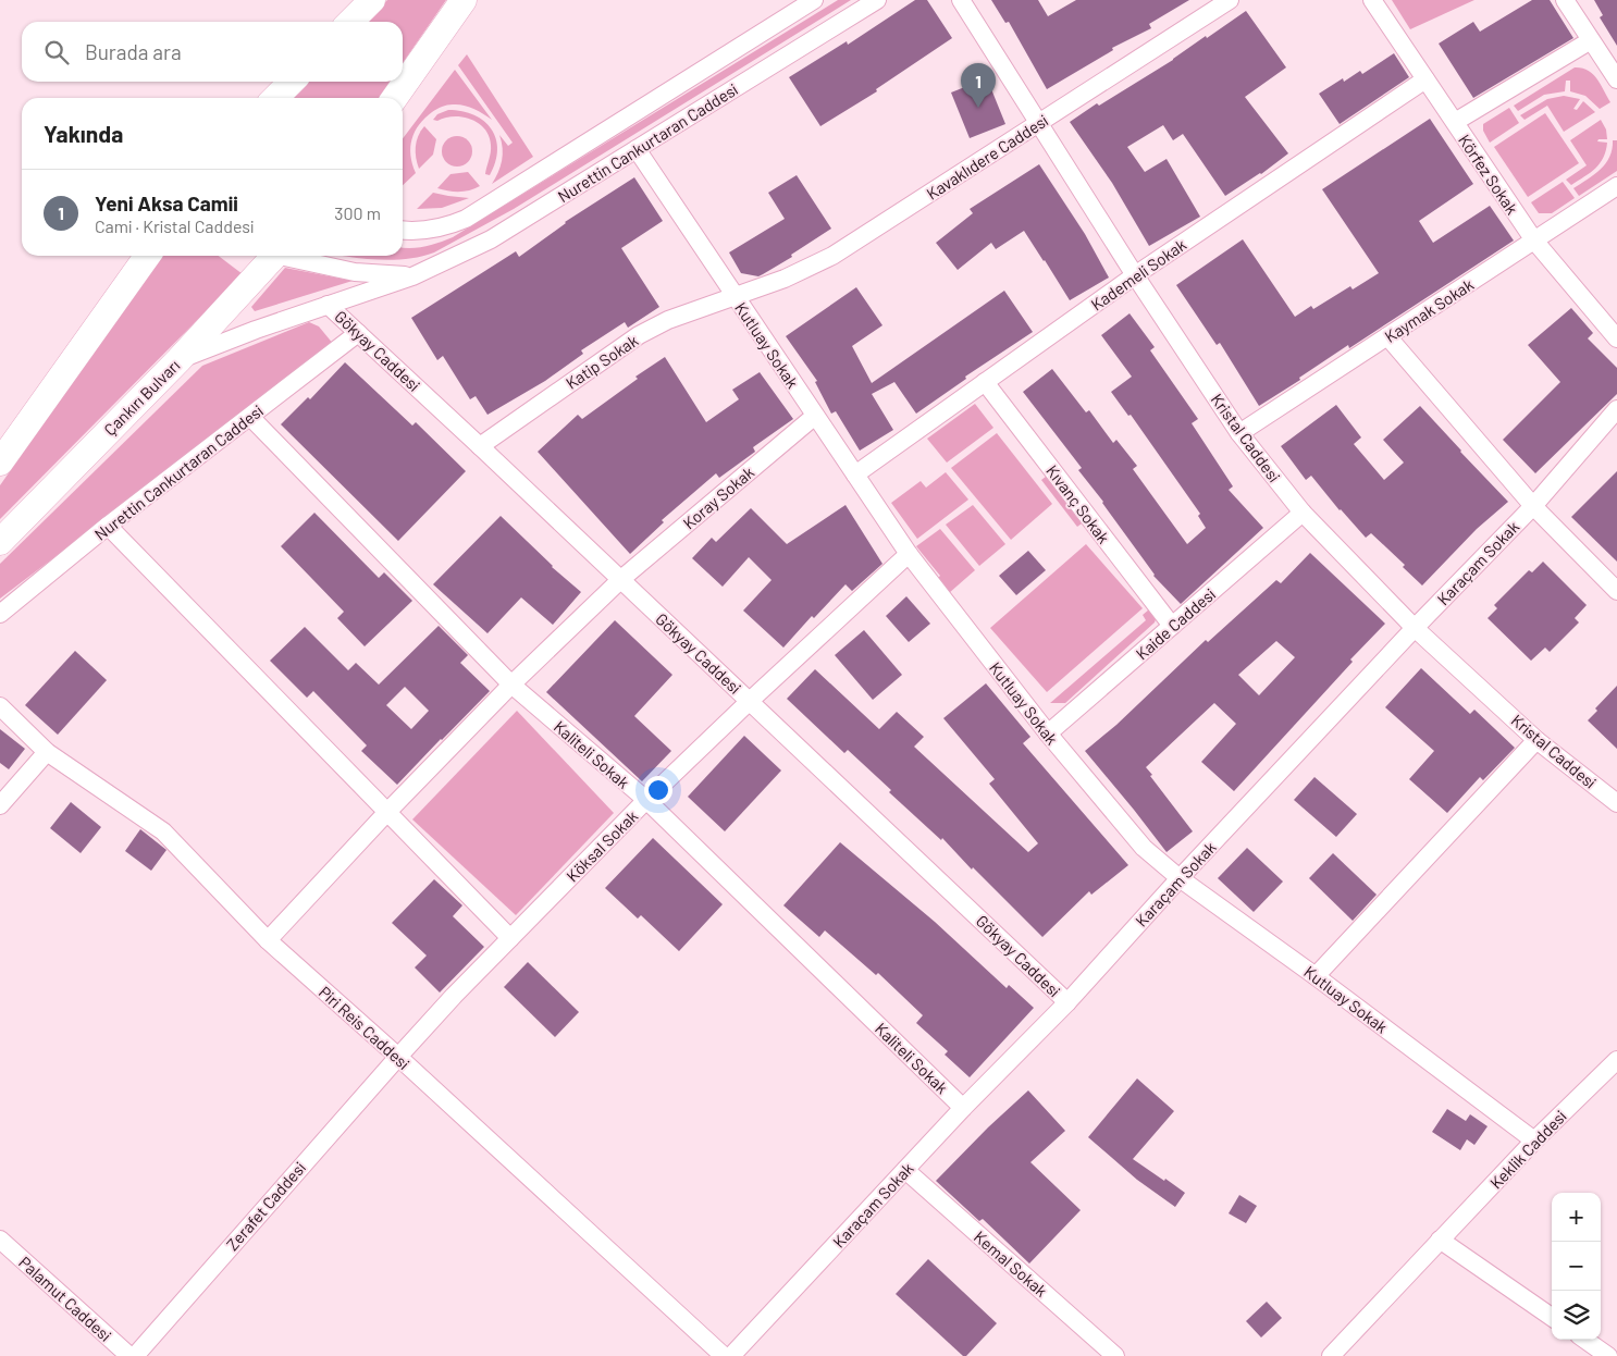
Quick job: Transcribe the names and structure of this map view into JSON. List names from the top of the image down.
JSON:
{
  "streets": {
    "highway": ["Çankırı Bulvarı"],
    "street": [
      "Nurettin Cankurtaran Caddesi",
      "Kavaklıdere Caddesi",
      "Körfez Sokak",
      "Kademeli Sokak",
      "Kaymak Sokak",
      "Kutluay Sokak",
      "Gökyay Caddesi",
      "Katip Sokak",
      "Kristal Caddesi",
      "Koray Sokak",
      "Kıvanç Sokak",
      "Karaçam Sokak",
      "Kaide Caddesi",
      "Kaliteli Sokak",
      "Köksal Sokak",
      "Piri Reis Caddesi",
      "Keklik Caddesi",
      "Zerafet Caddesi",
      "Kemal Sokak",
      "Palamut Caddesi"
    ]
  },
  "crossings": [
    ["Nurettin Cankurtaran Caddesi", "Kutluay Sokak"],
    ["Nurettin Cankurtaran Caddesi", "Gökyay Caddesi"],
    ["Nurettin Cankurtaran Caddesi", "Çankırı Bulvarı"],
    ["Nurettin Cankurtaran Caddesi", "Kaliteli Sokak"],
    ["Kavaklıdere Caddesi", "Kutluay Sokak"],
    ["Kavaklıdere Caddesi", "Katip Sokak"],
    ["Kavaklıdere Caddesi", "Kristal Caddesi"],
    ["Körfez Sokak", "Kademeli Sokak"],
    ["Körfez Sokak", "Kaymak Sokak"],
    ["Kademeli Sokak", "Kutluay Sokak"],
    ["Kademeli Sokak", "Kristal Caddesi"],
    ["Kademeli Sokak", "Kıvanç Sokak"],
    ["Kaymak Sokak", "Kristal Caddesi"],
    ["Kutluay Sokak", "Katip Sokak"],
    ["Kutluay Sokak", "Koray Sokak"],
    ["Kutluay Sokak", "Karaçam Sokak"],
    ["Kutluay Sokak", "Kaide Caddesi"],
    ["Kutluay Sokak", "Köksal Sokak"],
    ["Kutluay Sokak", "Keklik Caddesi"],
    ["Gökyay Caddesi", "Katip Sokak"],
    ["Gökyay Caddesi", "Koray Sokak"],
    ["Gökyay Caddesi", "Karaçam Sokak"],
    ["Gökyay Caddesi", "Köksal Sokak"],
    ["Kristal Caddesi", "Karaçam Sokak"],
    ["Kristal Caddesi", "Kaide Caddesi"],
    ["Koray Sokak", "Kaliteli Sokak"],
    ["Koray Sokak", "Piri Reis Caddesi"],
    ["Kıvanç Sokak", "Kaide Caddesi"],
    ["Karaçam Sokak", "Kaliteli Sokak"],
    ["Karaçam Sokak", "Kemal Sokak"],
    ["Kaliteli Sokak", "Köksal Sokak"],
    ["Köksal Sokak", "Piri Reis Caddesi"],
    ["Köksal Sokak", "Zerafet Caddesi"],
    ["Piri Reis Caddesi", "Zerafet Caddesi"]
  ],
  "page": {
    "search": "Burada ara",
    "pins": "1",
    "heading": "Yakında",
    "list": [
      {
        "mark": "1",
        "name": "Yeni Aksa Camii",
        "note": "Cami · Kristal Caddesi",
        "value": "300 m"
      }
    ],
    "map_buttons": ["+", "−"]
  }
}
